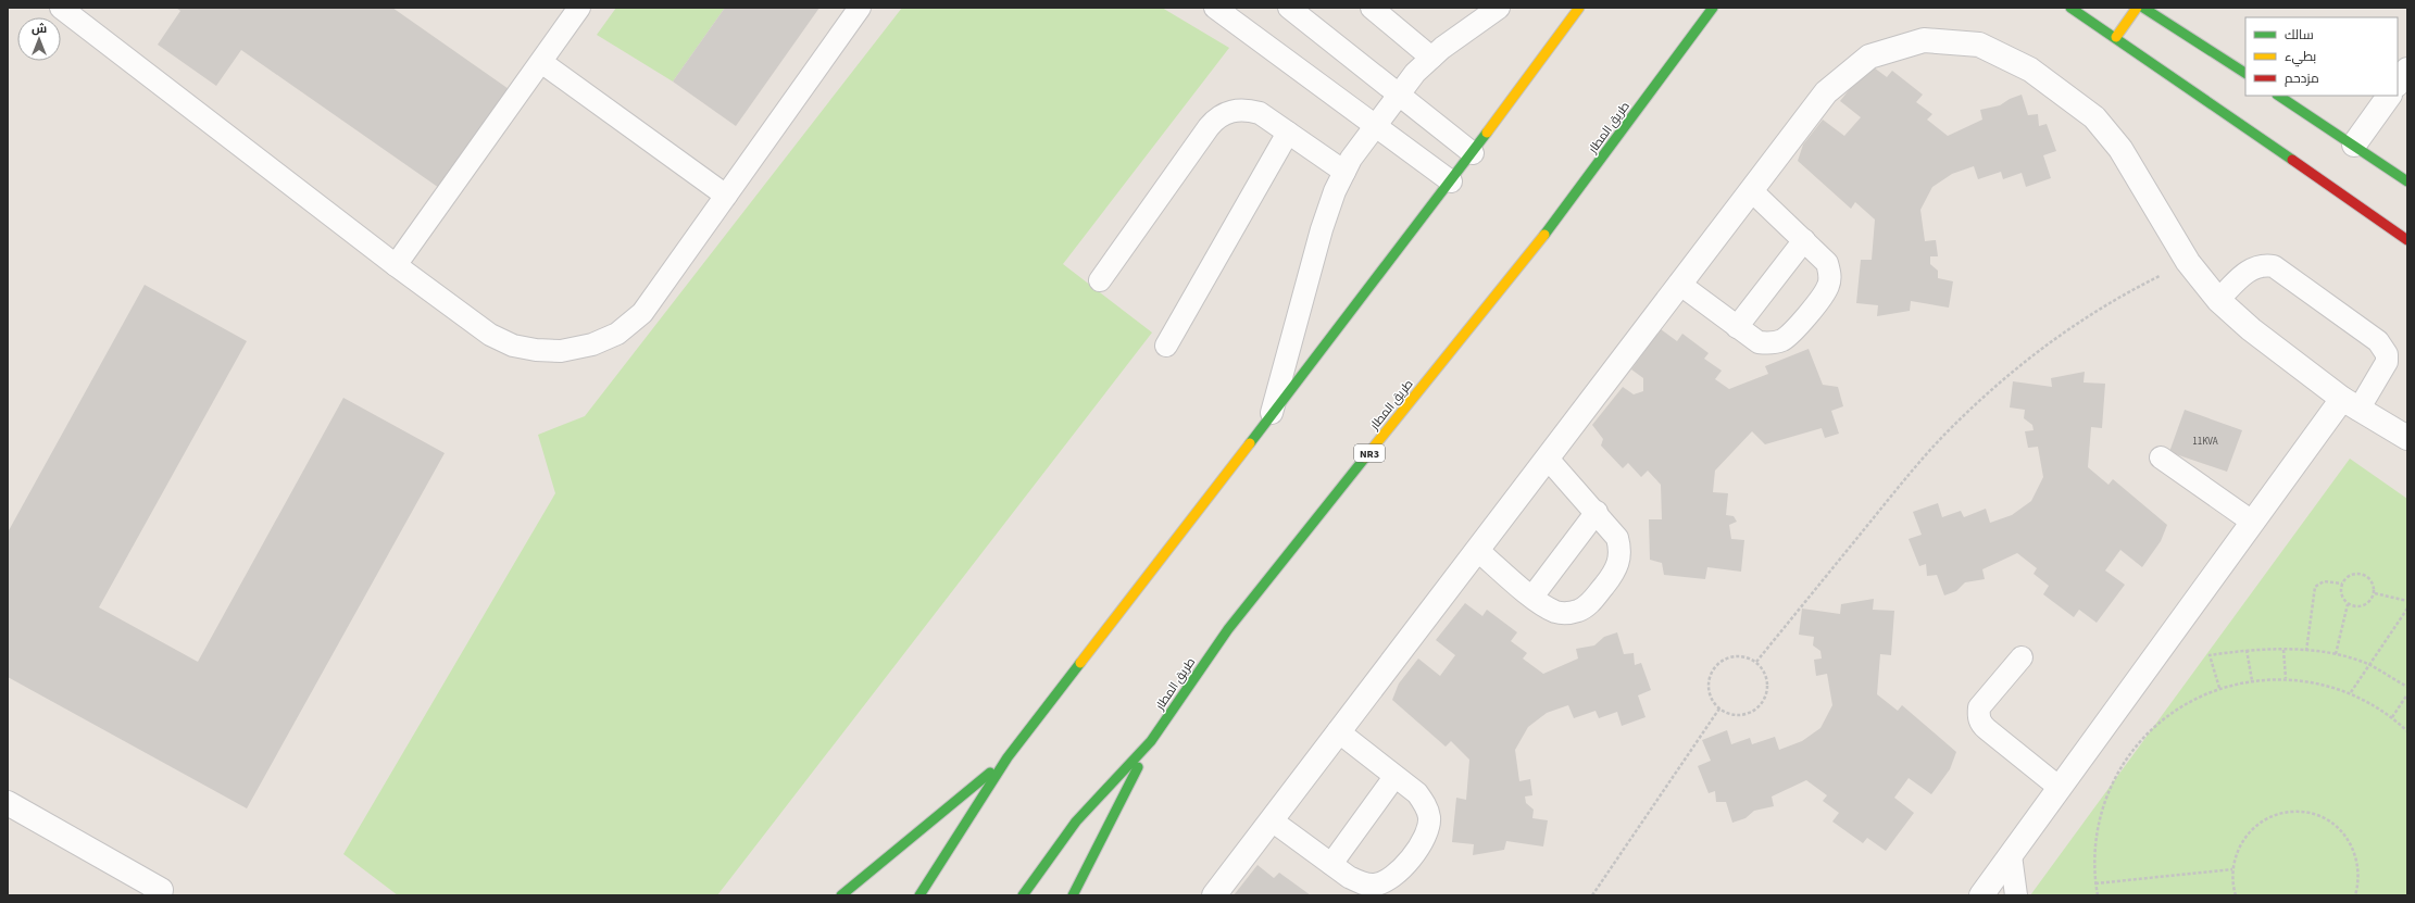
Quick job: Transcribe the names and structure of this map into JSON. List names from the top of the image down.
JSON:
{
  "streets": {
    "main road": ["طريق المطار", "NR3"]
  },
  "house_numbers": ["11KVA"],
  "legend": ["سالك", "بطيء", "مزدحم"],
  "north": "top"
}
